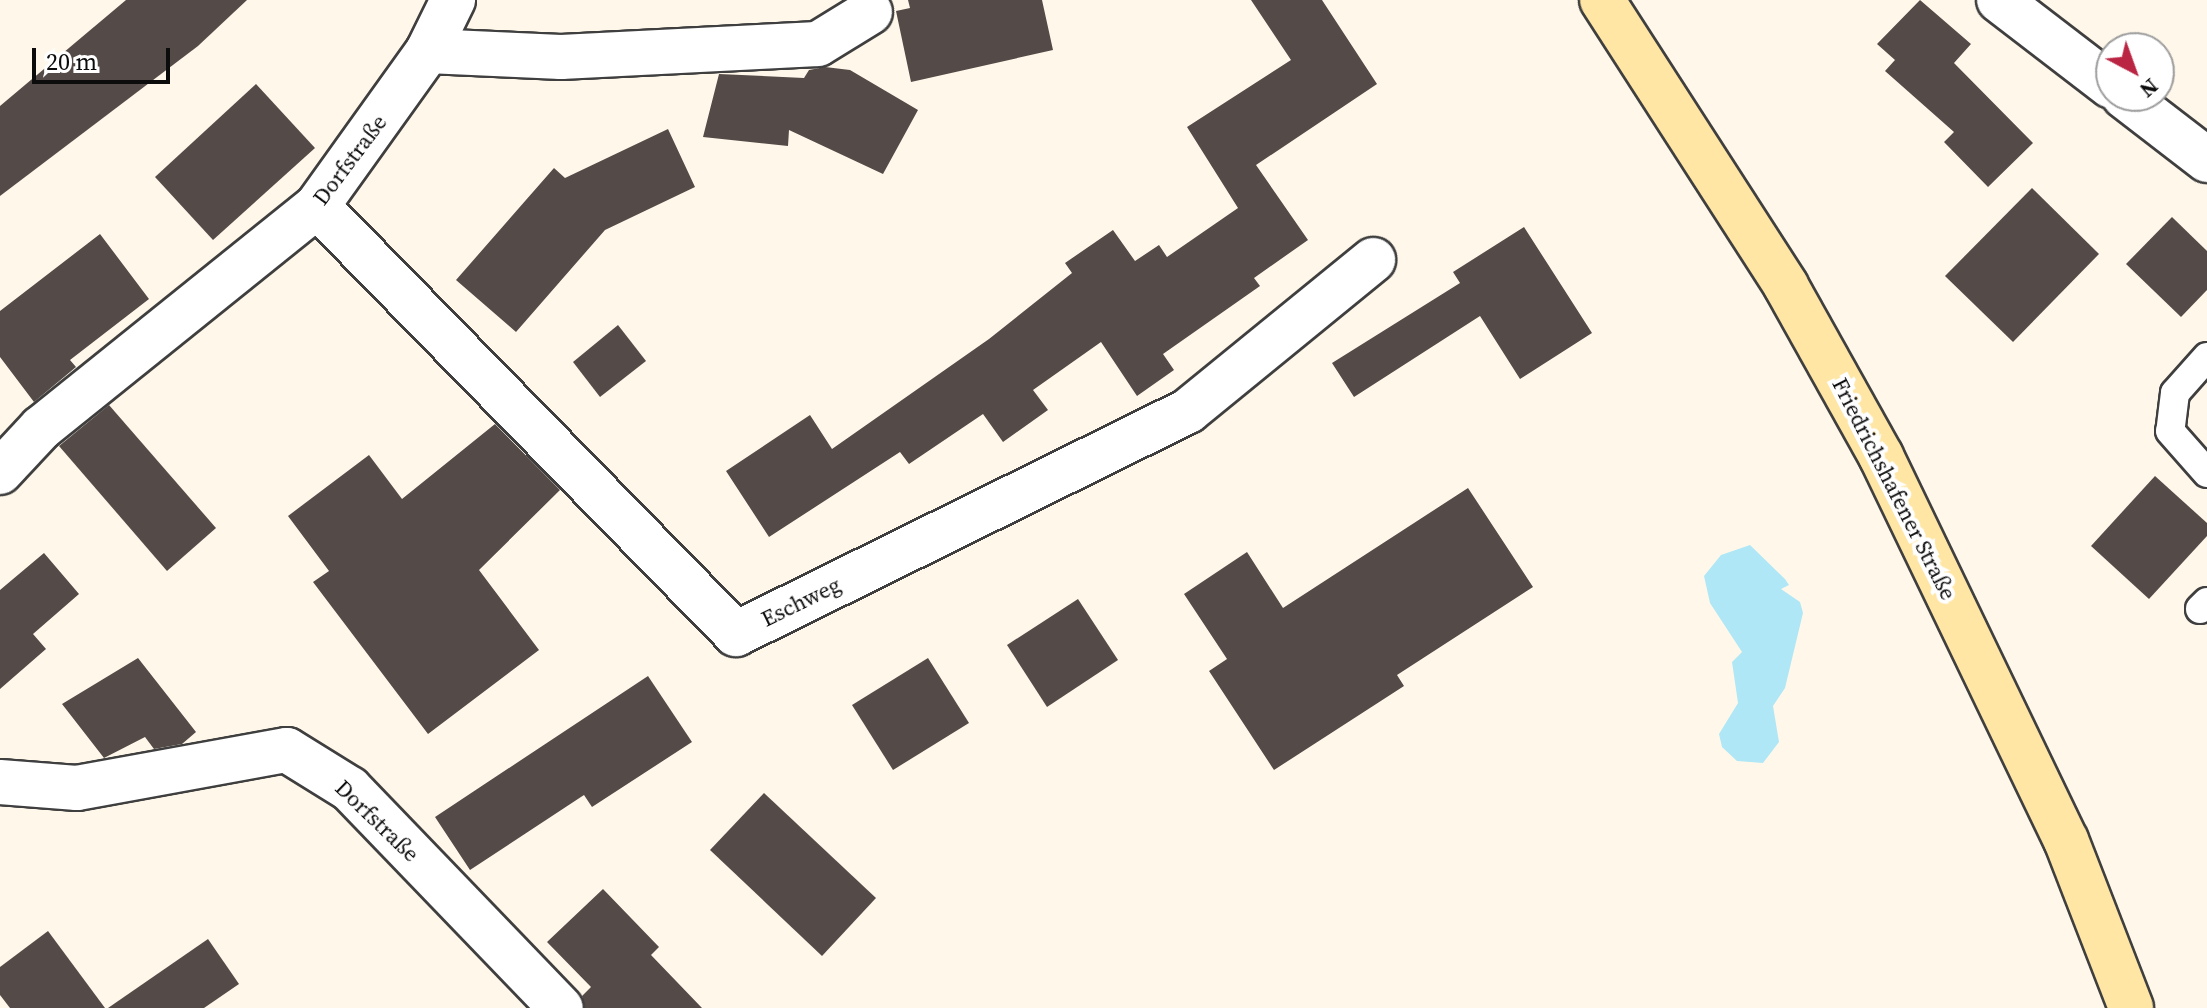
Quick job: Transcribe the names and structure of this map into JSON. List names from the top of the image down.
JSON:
{
  "streets": {
    "main road": ["Friedrichshafener Straße"],
    "street": ["Dorfstraße", "Eschweg"]
  },
  "crossings": [
    ["Dorfstraße", "Eschweg"]
  ],
  "scale_bar": "20 m",
  "north": "bottom right"
}
